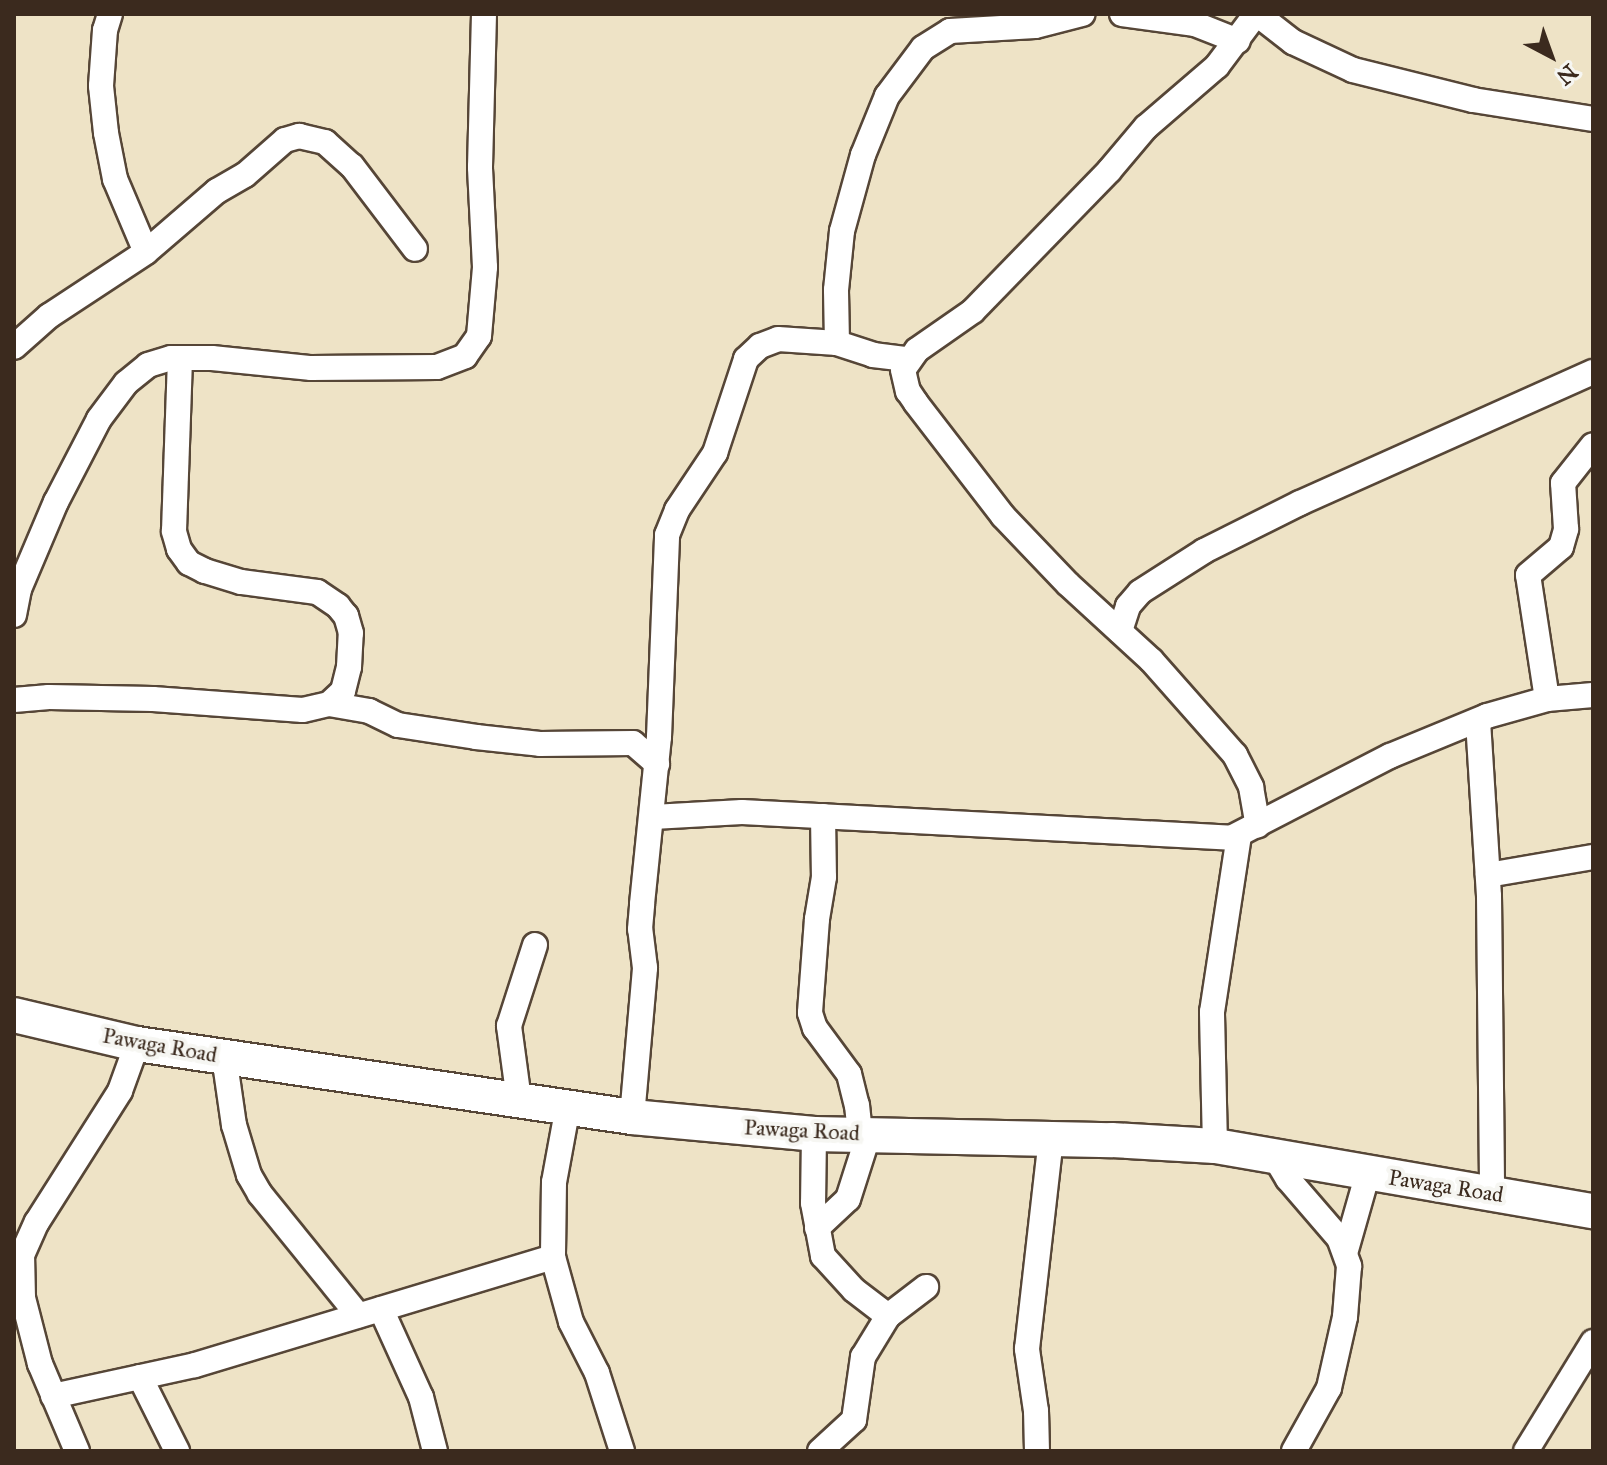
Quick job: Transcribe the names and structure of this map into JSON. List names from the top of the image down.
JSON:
{
  "streets": {
    "main road": ["Pawaga Road"]
  },
  "north": "bottom right"
}
